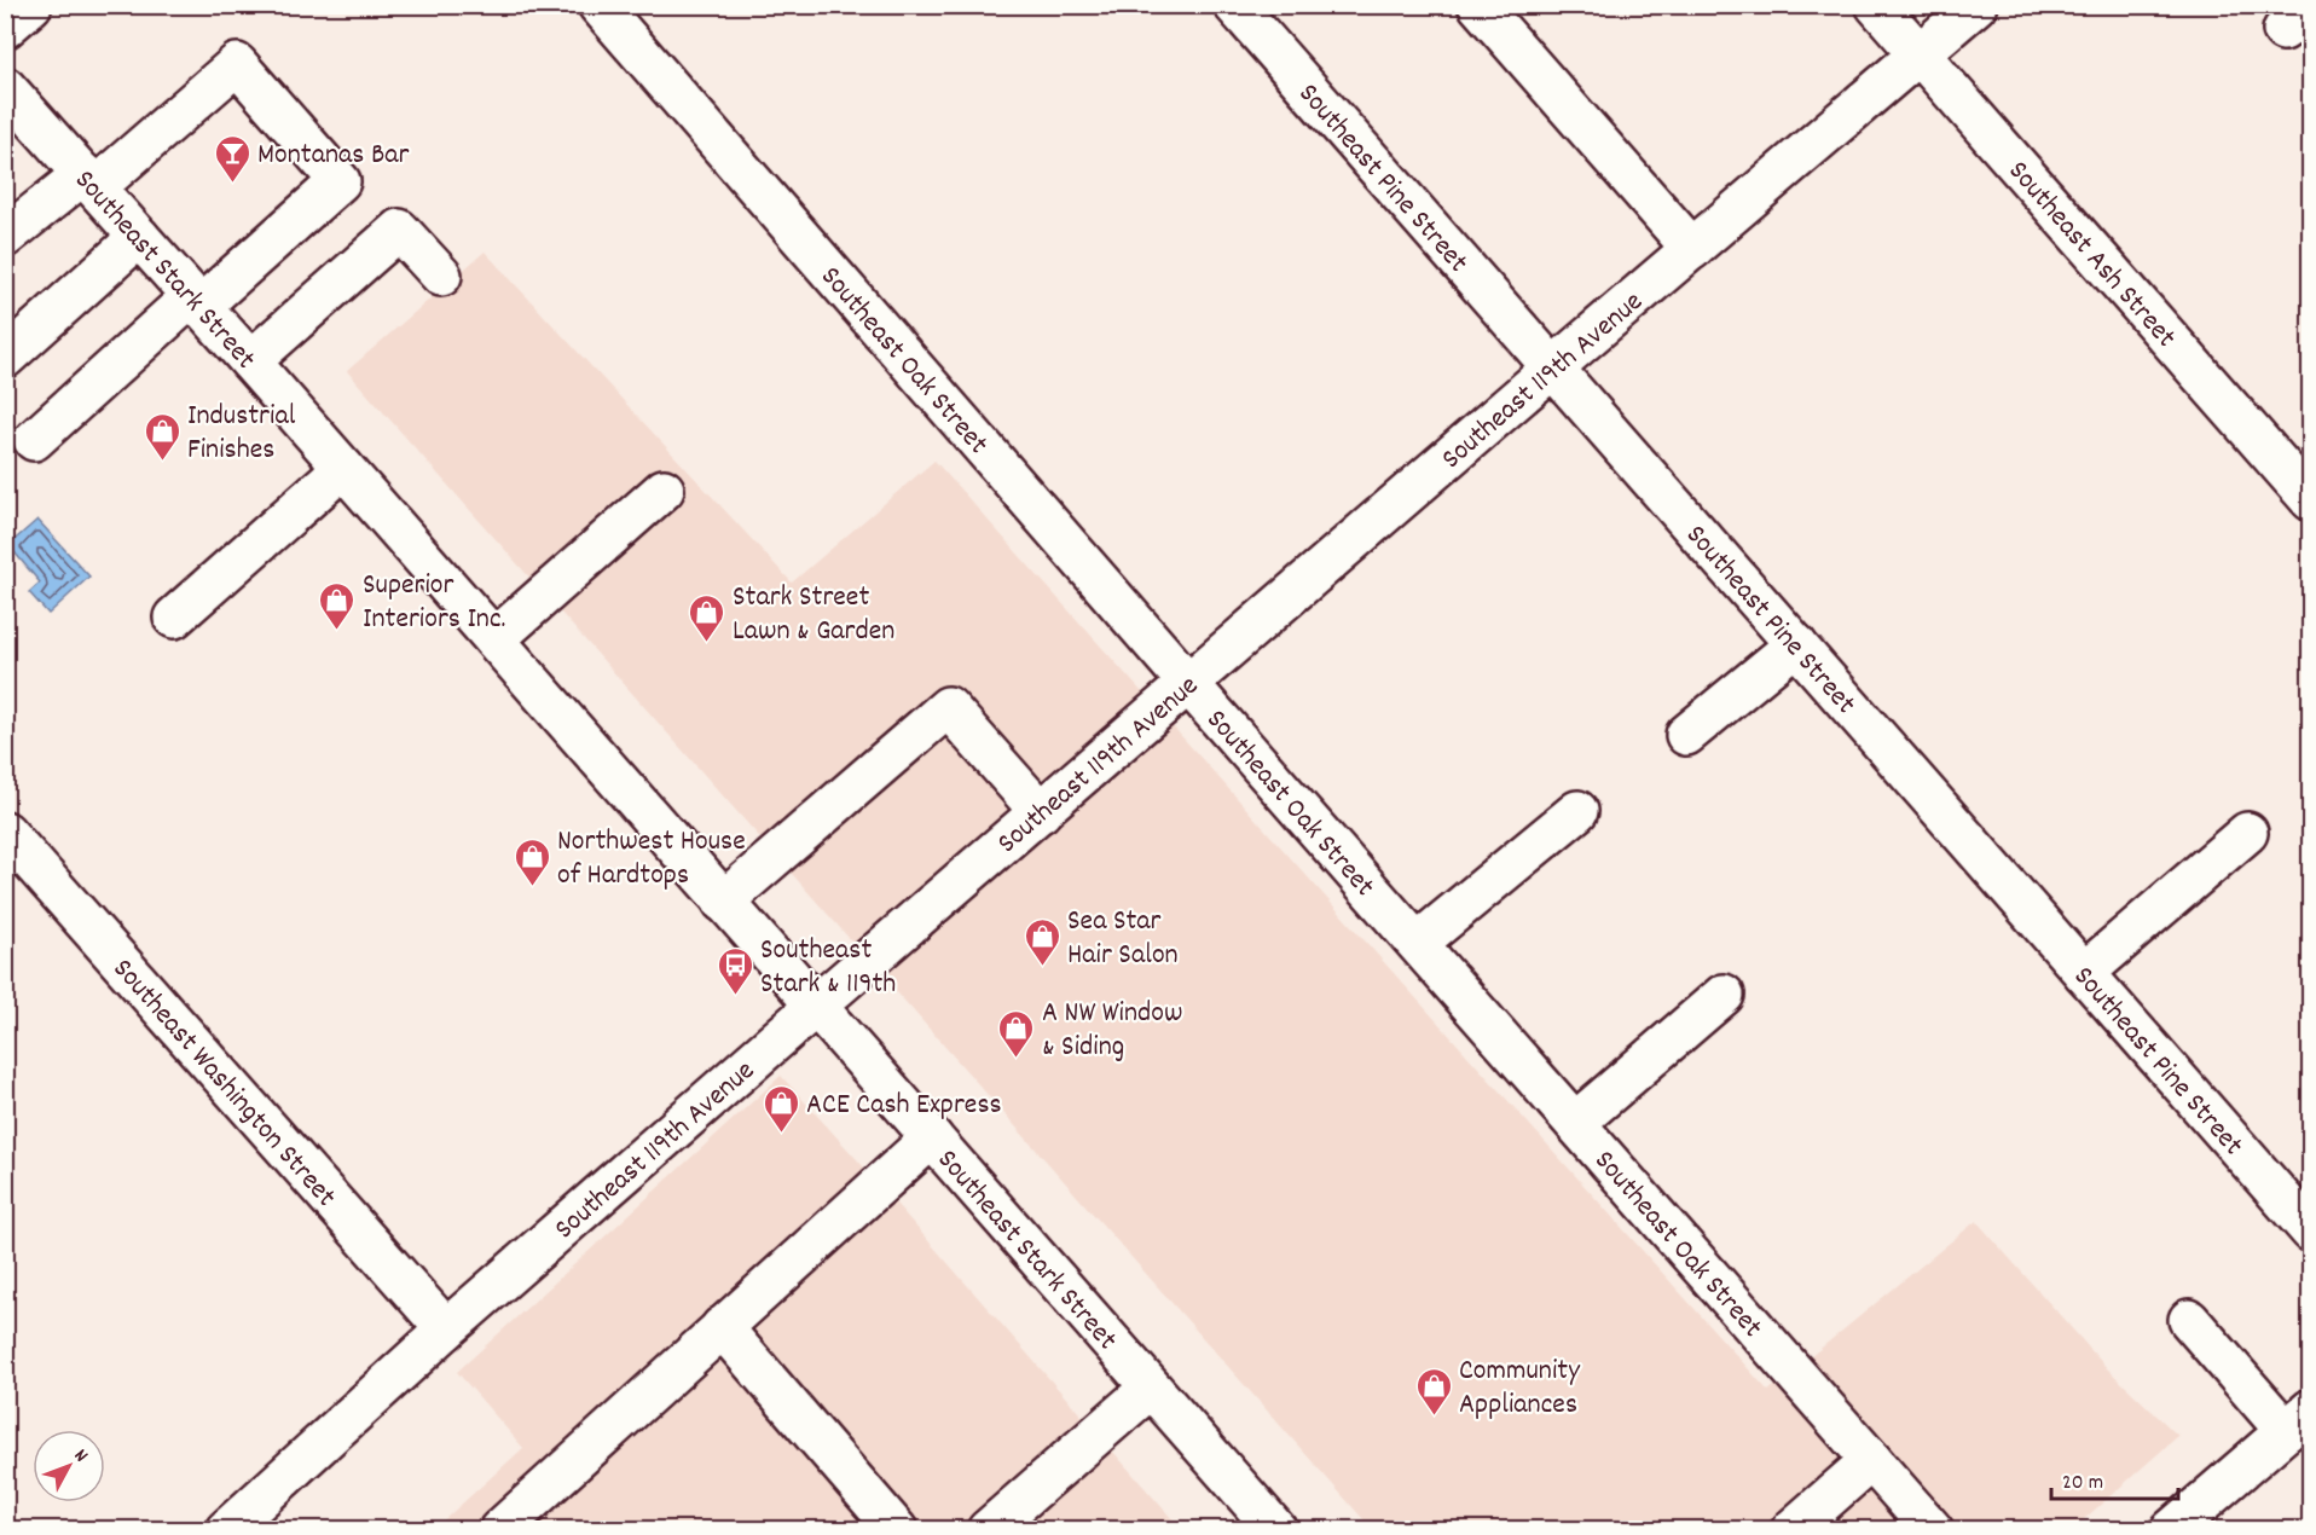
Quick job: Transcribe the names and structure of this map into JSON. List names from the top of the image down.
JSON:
{
  "streets": {
    "street": [
      "Southeast Pine Street",
      "Southeast Ash Street",
      "Southeast Stark Street",
      "Southeast Oak Street",
      "Southeast 119th Avenue",
      "Southeast Washington Street"
    ]
  },
  "crossings": [
    ["Southeast Pine Street", "Southeast 119th Avenue"],
    ["Southeast Ash Street", "Southeast 119th Avenue"],
    ["Southeast Stark Street", "Southeast 119th Avenue"],
    ["Southeast Oak Street", "Southeast 119th Avenue"],
    ["Southeast 119th Avenue", "Southeast Washington Street"]
  ],
  "places": {
    "bar": ["Montanas Bar"],
    "shop": [
      "Industrial Finishes",
      "Superior Interiors Inc.",
      "Stark Street Lawn & Garden",
      "Northwest House of Hardtops",
      "Sea Star Hair Salon",
      "A NW Window & Siding",
      "ACE Cash Express",
      "Community Appliances"
    ],
    "bus stop": ["Southeast Stark & 119th"]
  },
  "scale_bar": "20 m",
  "north": "top right"
}
